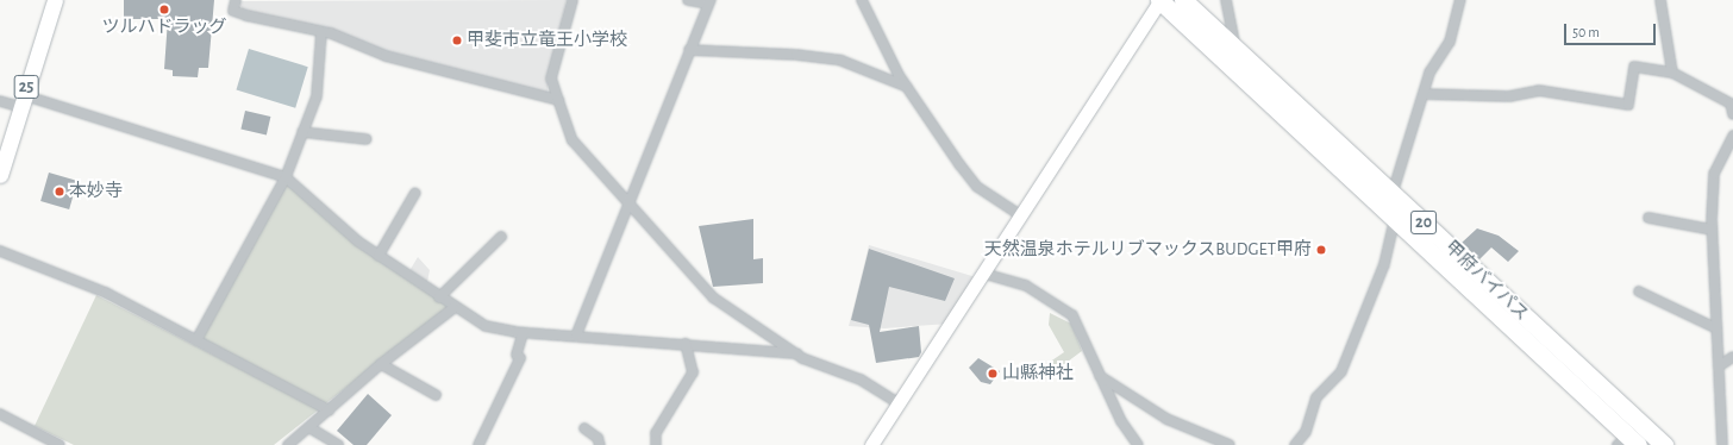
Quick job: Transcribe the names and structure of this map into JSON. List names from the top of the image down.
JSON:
{
  "streets": {
    "highway": ["20", "甲府バイパス"],
    "main road": ["25"]
  },
  "places": [
    "ツルハドラッグ",
    "甲斐市立竜王小学校",
    "本妙寺",
    "天然温泉ホテルリブマックスBUDGET甲府",
    "山縣神社"
  ],
  "scale_bar": "50 m"
}
